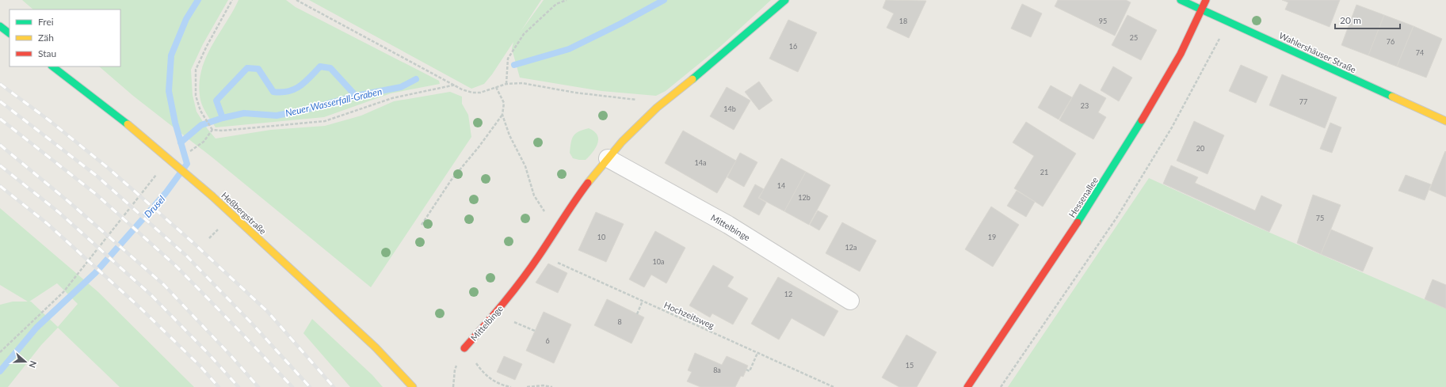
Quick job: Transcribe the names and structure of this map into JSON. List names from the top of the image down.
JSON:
{
  "streets": {
    "street": [
      "Wahlershäuser Straße",
      "Hessenallee",
      "Heßbergstraße",
      "Mittelbinge"
    ],
    "path": ["Hochzeitsweg"]
  },
  "crossings": [
    ["Wahlershäuser Straße", "Hessenallee"],
    ["Mittelbinge", "Hochzeitsweg"]
  ],
  "water": ["Neuer Wasserfall-Graben", "Drusel"],
  "house_numbers": [
    "18",
    "95",
    "25",
    "76",
    "16",
    "74",
    "77",
    "23",
    "14b",
    "20",
    "14a",
    "21",
    "14",
    "12b",
    "75",
    "10",
    "19",
    "12a",
    "10a",
    "12",
    "8",
    "6",
    "15",
    "8a"
  ],
  "legend": ["Frei", "Zäh", "Stau"],
  "scale_bar": "20 m",
  "north": "right"
}
